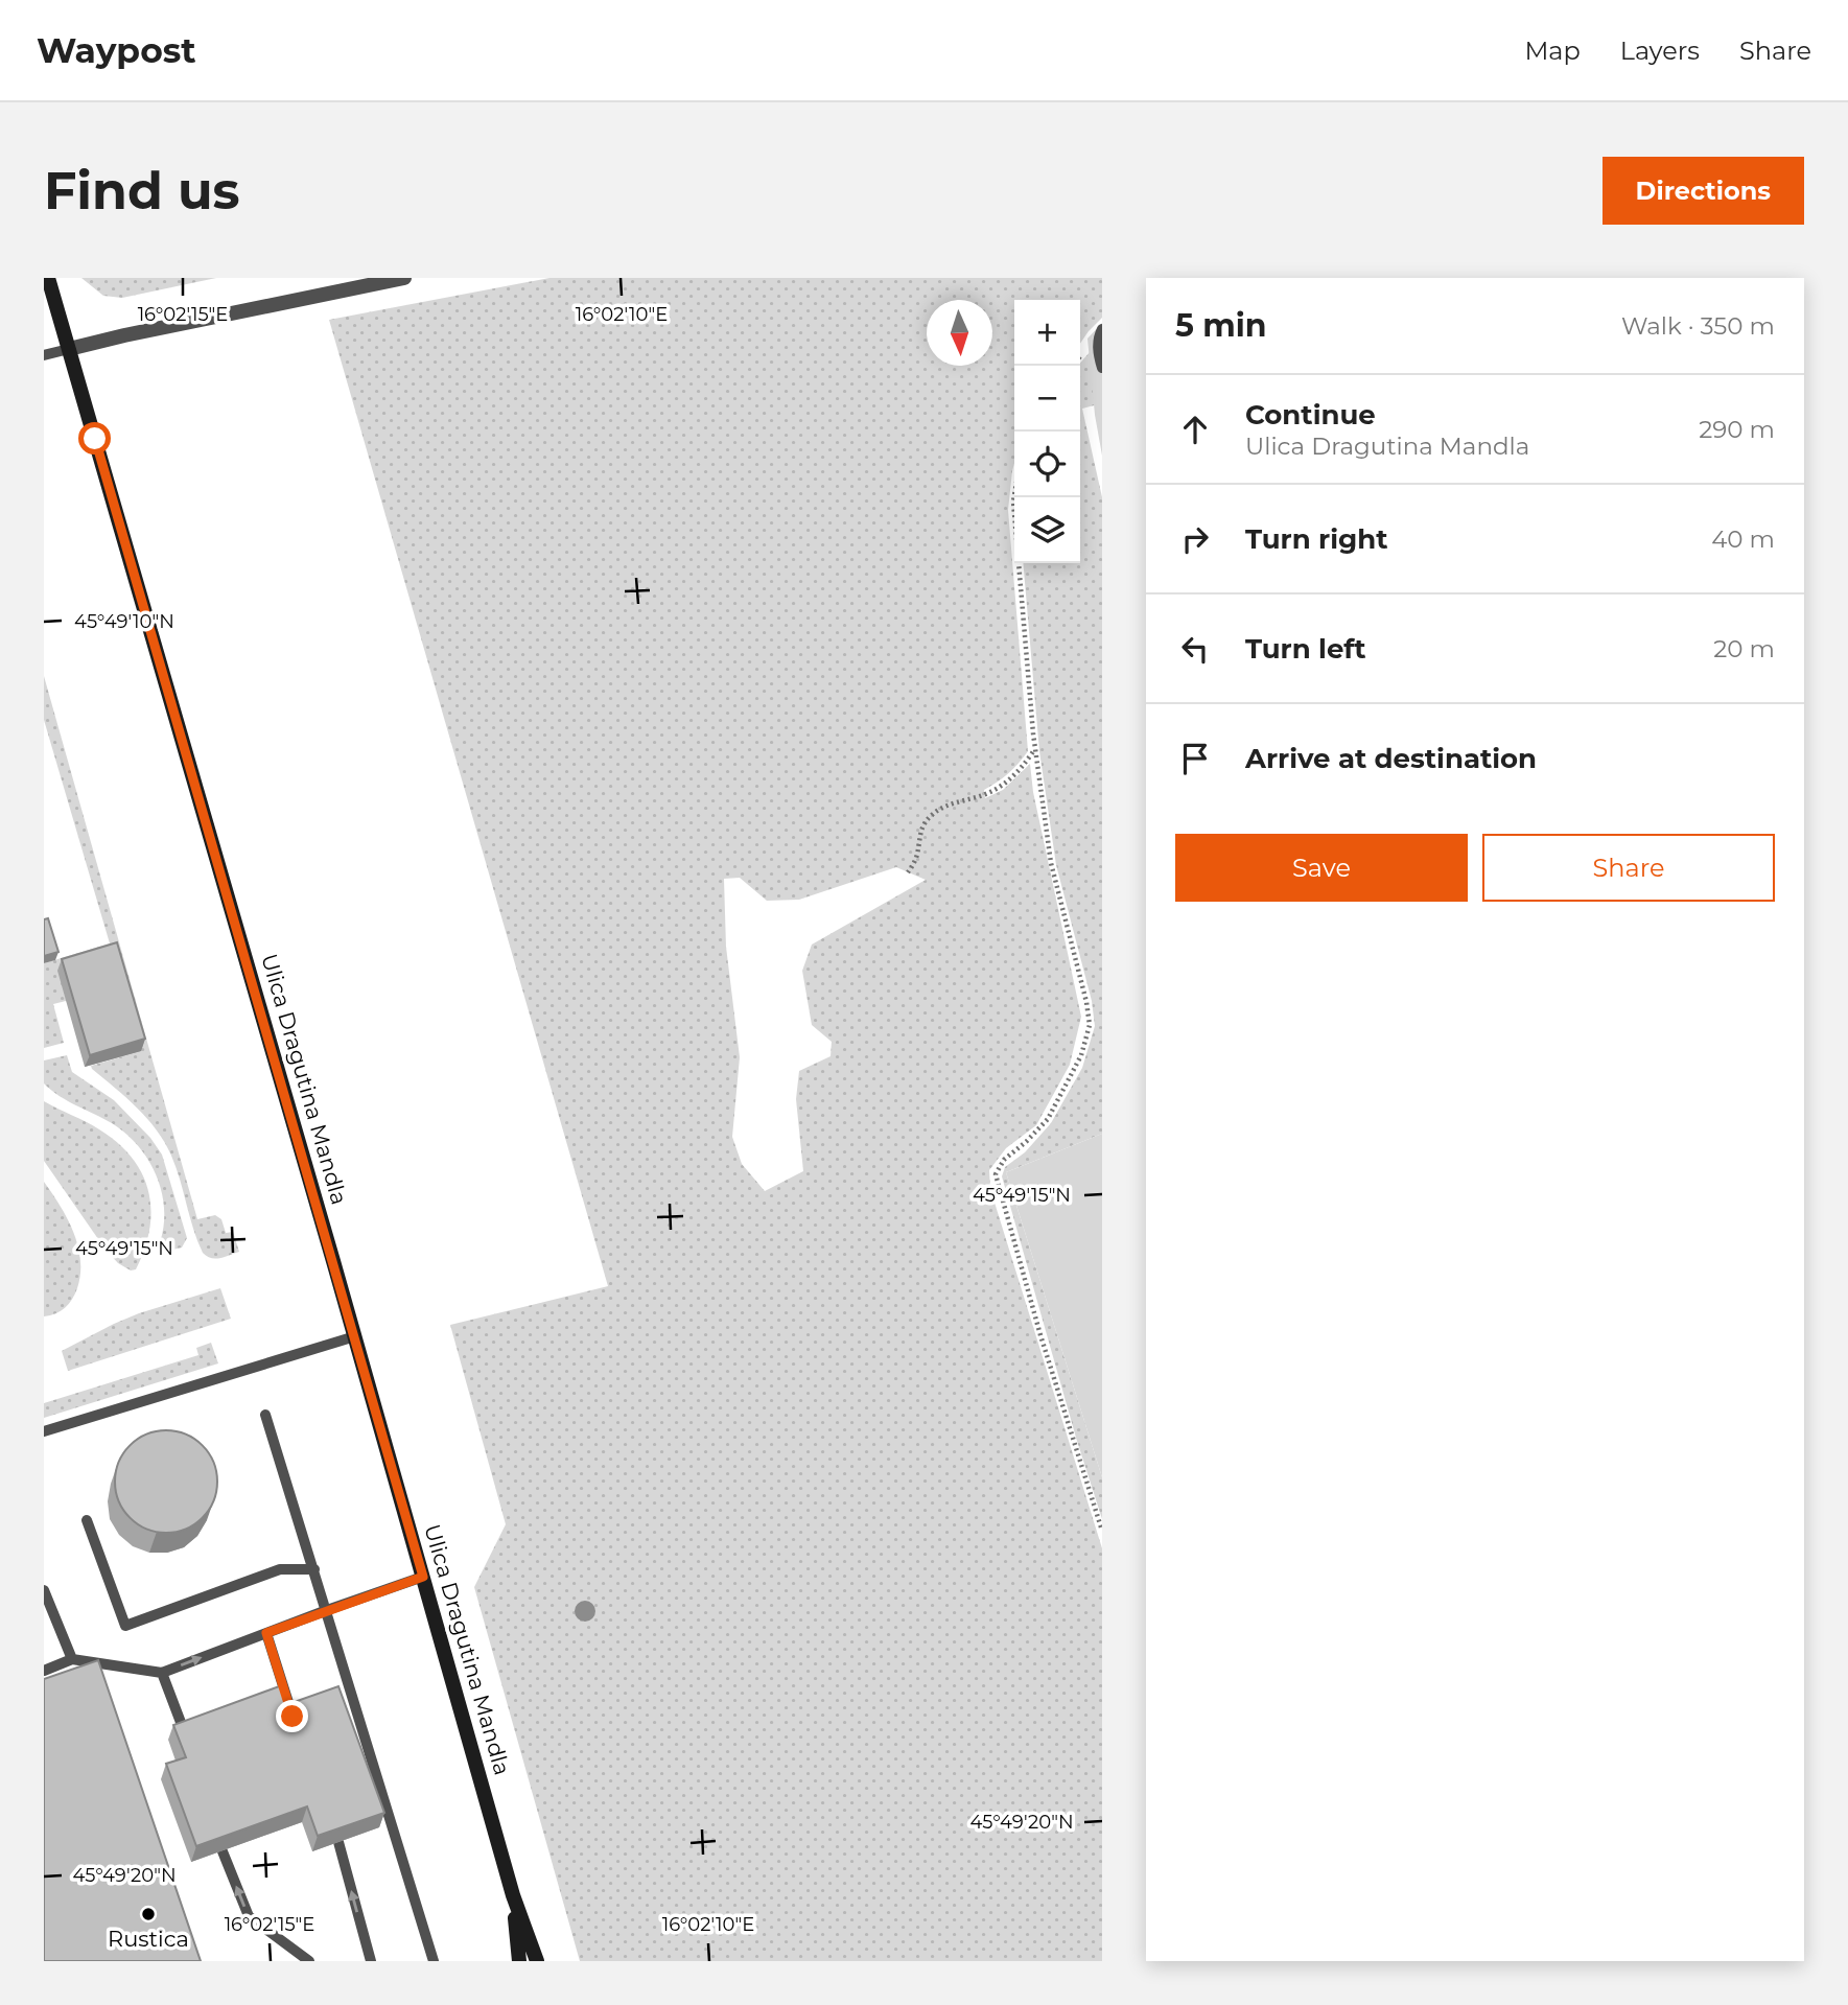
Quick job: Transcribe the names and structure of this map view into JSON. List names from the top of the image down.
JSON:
{
  "streets": {
    "main road": ["Ulica Dragutina Mandla"]
  },
  "places": ["Rustica"],
  "north": "bottom",
  "page": {
    "header": "Waypost",
    "nav": ["Map", "Layers", "Share"],
    "buttons": [
      "Directions",
      ["Save", "Share"]
    ],
    "title": "Find us",
    "heading": ["5 min", "Walk · 350 m"],
    "map_buttons": ["+", "−"],
    "list": [
      ["Continue", "Ulica Dragutina Mandla", "290 m"],
      ["Turn right", "40 m"],
      ["Turn left", "20 m"],
      "Arrive at destination"
    ]
  },
  "coordinates": [
    "16°02'15\"E",
    "16°02'10\"E",
    "45°49'10\"N",
    "45°49'15\"N",
    "45°49'20\"N"
  ]
}
